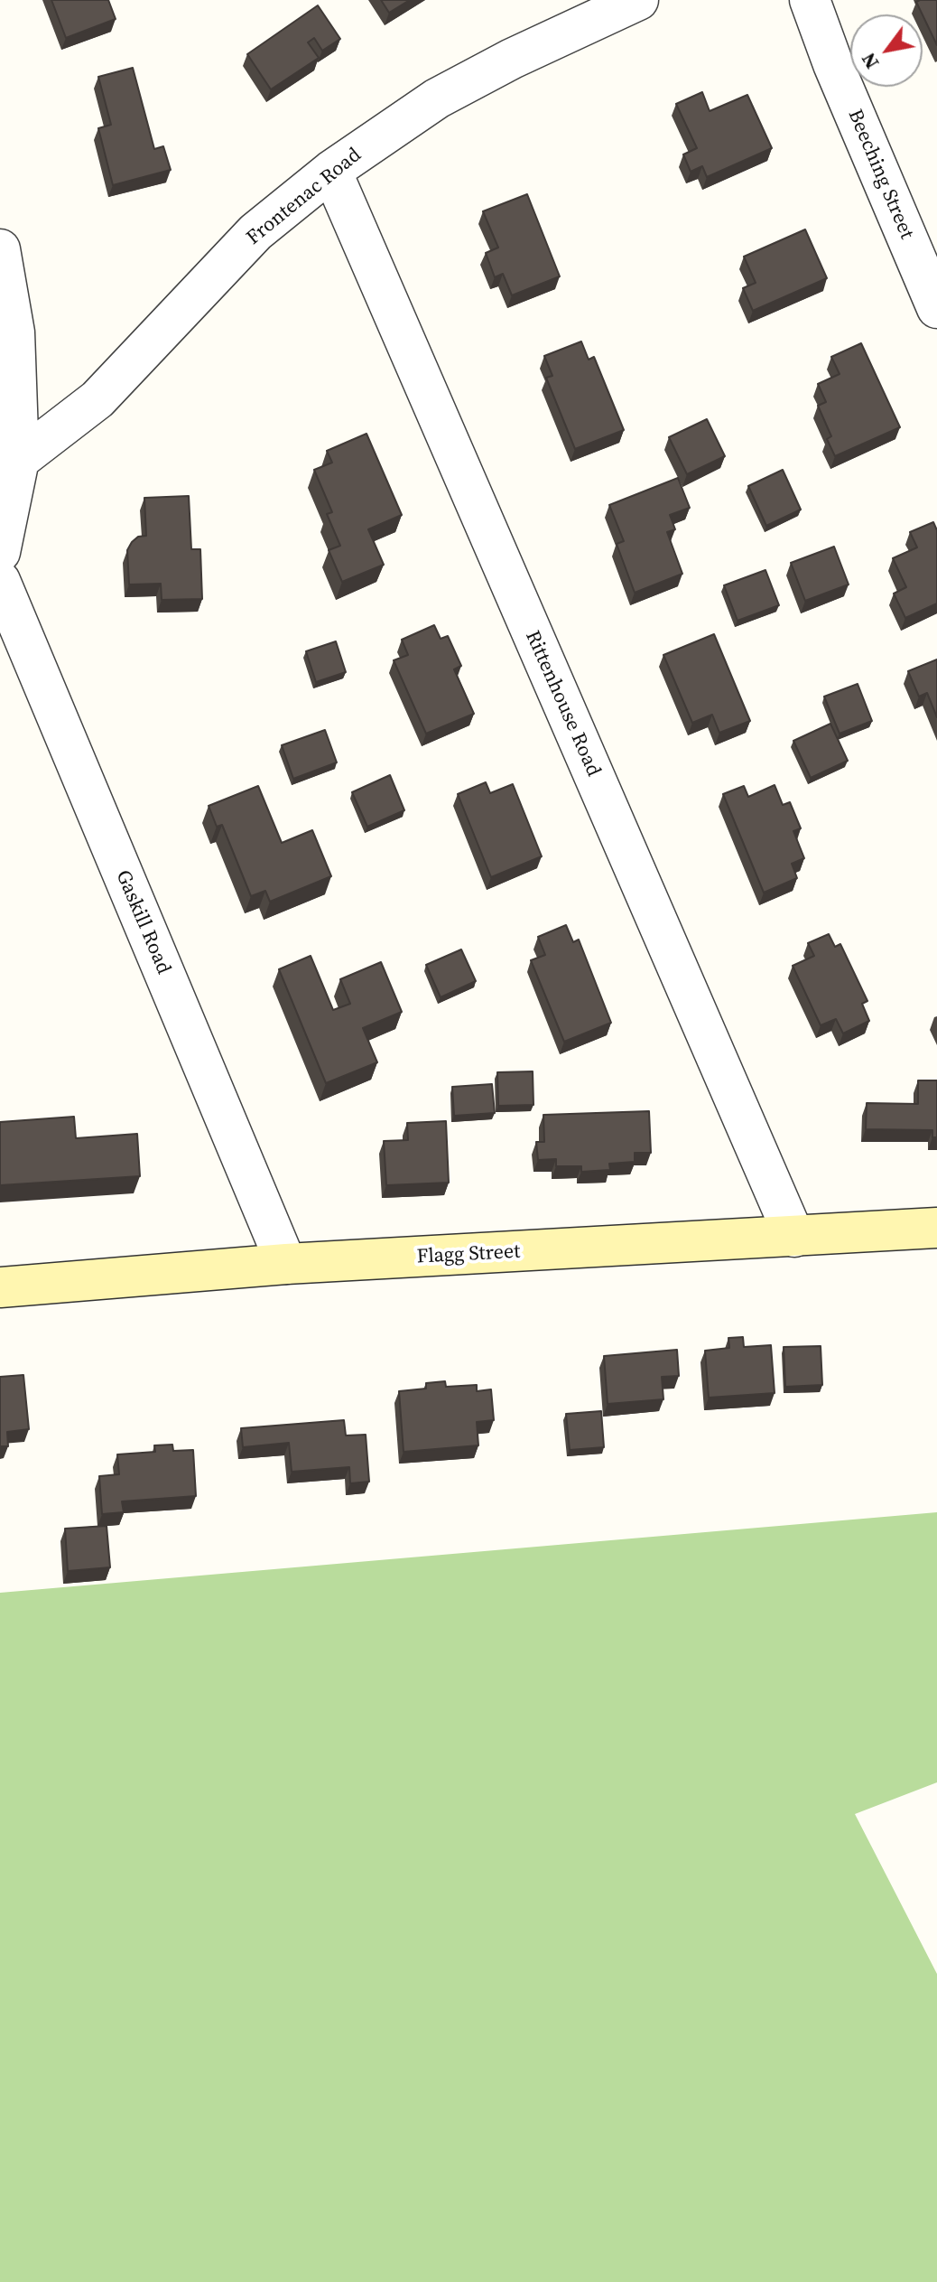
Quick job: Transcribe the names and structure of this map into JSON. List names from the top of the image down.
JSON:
{
  "streets": {
    "street": [
      "Beeching Street",
      "Frontenac Road",
      "Rittenhouse Road",
      "Gaskill Road",
      "Flagg Street"
    ]
  },
  "crossings": [
    ["Frontenac Road", "Rittenhouse Road"],
    ["Rittenhouse Road", "Flagg Street"],
    ["Gaskill Road", "Flagg Street"]
  ],
  "north": "bottom left"
}
